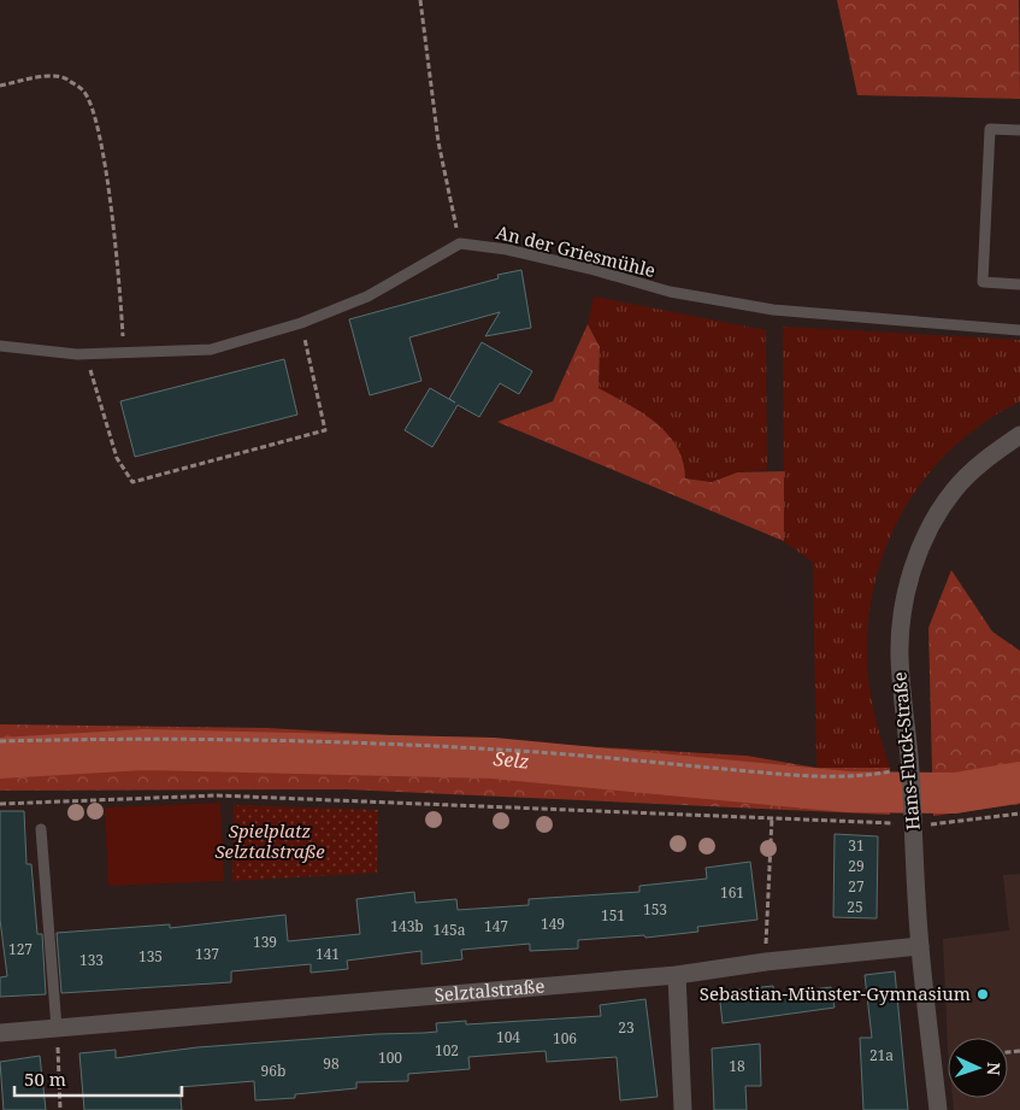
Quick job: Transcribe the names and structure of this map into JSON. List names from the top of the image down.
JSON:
{
  "streets": {
    "street": ["Hans-Fluck-Straße", "Selztalstraße"],
    "lane": ["An der Griesmühle"]
  },
  "crossings": [
    ["Hans-Fluck-Straße", "Selztalstraße"]
  ],
  "water": ["Selz"],
  "parks": ["Spielplatz Selztalstraße"],
  "places": ["Sebastian-Münster-Gymnasium"],
  "house_numbers": [
    "31",
    "29",
    "27",
    "161",
    "25",
    "153",
    "151",
    "149",
    "143b",
    "147",
    "145a",
    "139",
    "127",
    "137",
    "141",
    "135",
    "133",
    "23",
    "104",
    "106",
    "102",
    "21a",
    "100",
    "98",
    "18",
    "96b"
  ],
  "scale_bar": "50 m",
  "north": "right"
}
